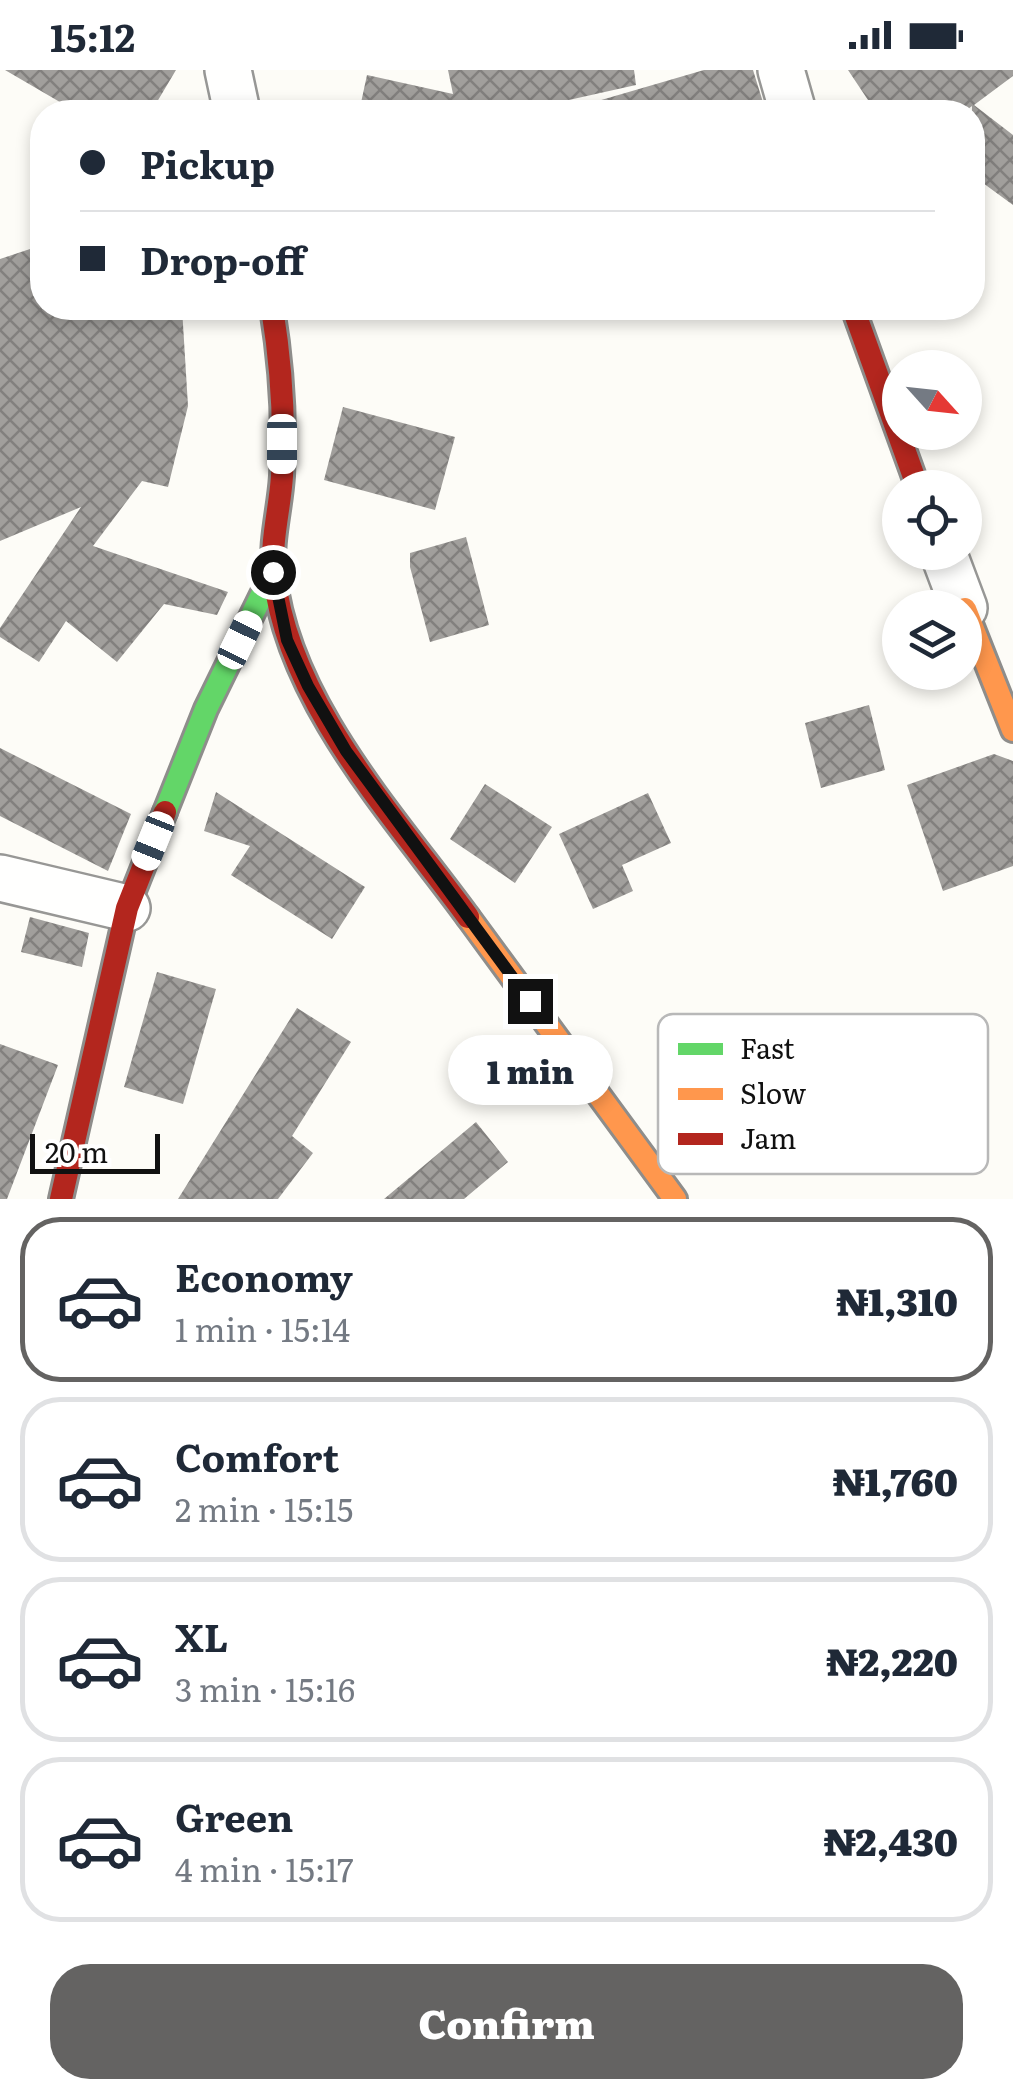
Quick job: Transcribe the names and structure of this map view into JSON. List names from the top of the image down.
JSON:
{
  "legend": ["Fast", "Slow", "Jam"],
  "scale_bar": "20 m",
  "north": "bottom right",
  "page": {
    "status": "15:12",
    "banner": ["Pickup", "Drop-off"],
    "bubble": "1 min",
    "scale": "20 m",
    "list": [
      {
        "name": "Economy",
        "note": "1 min · 15:14",
        "value": "₦1,310"
      },
      {
        "name": "Comfort",
        "note": "2 min · 15:15",
        "value": "₦1,760"
      },
      {
        "name": "XL",
        "note": "3 min · 15:16",
        "value": "₦2,220"
      },
      {
        "name": "Green",
        "note": "4 min · 15:17",
        "value": "₦2,430"
      }
    ],
    "buttons": "Confirm"
  }
}
